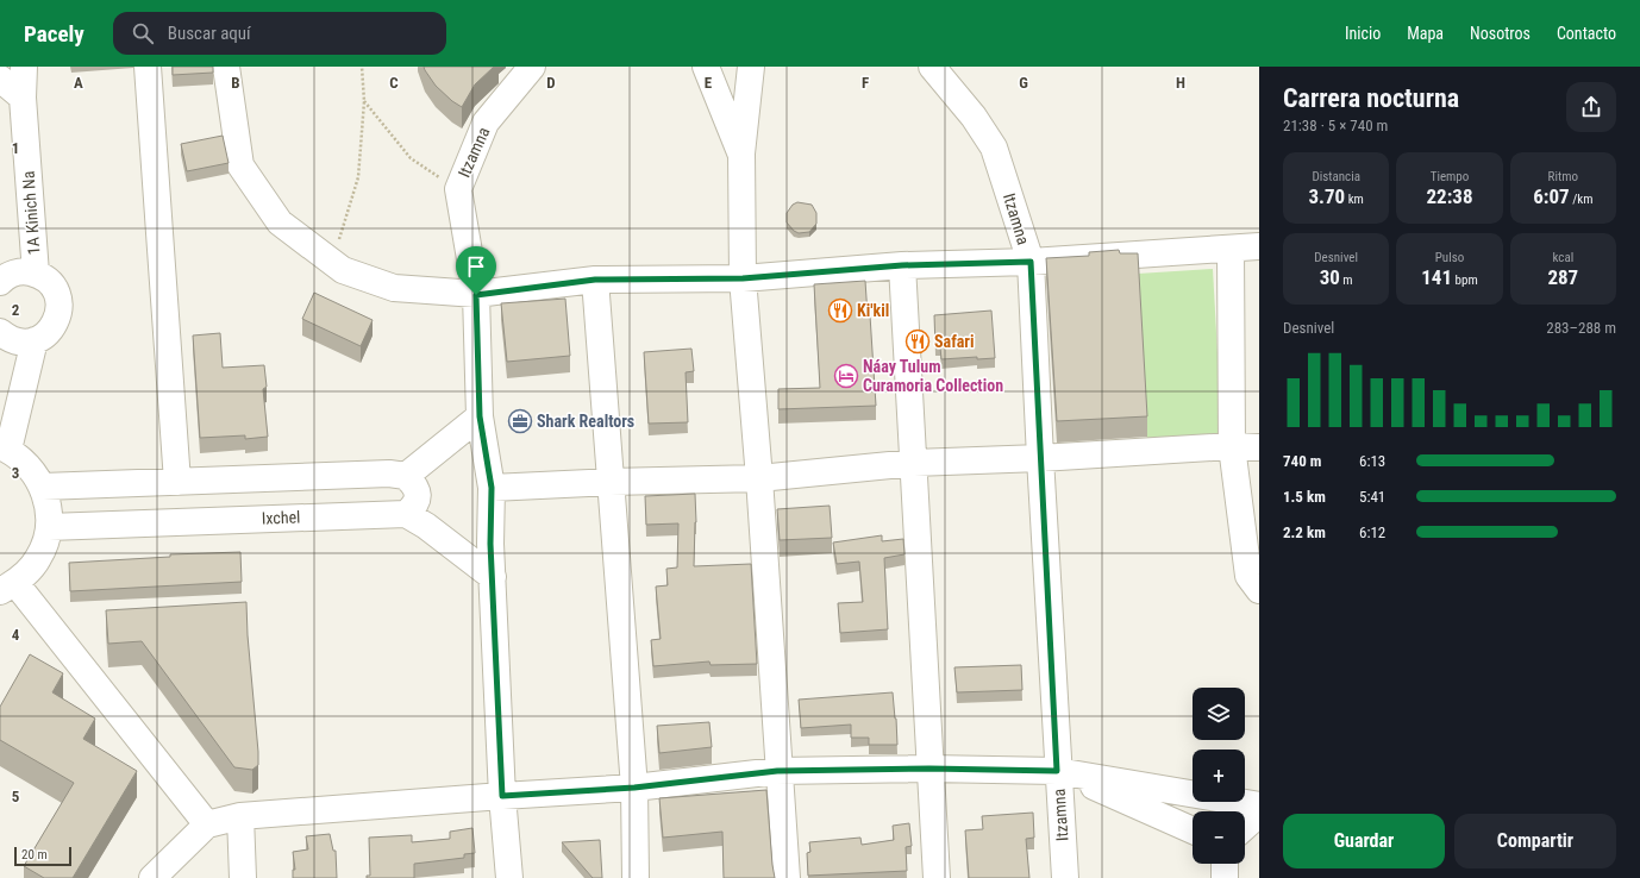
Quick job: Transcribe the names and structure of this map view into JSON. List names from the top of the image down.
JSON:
{
  "streets": {
    "street": ["Itzamna", "1A Kinich Na", "Ixchel"]
  },
  "places": {
    "restaurant": ["Ki'kil", "Safari"],
    "hotel": ["Náay Tulum Curamoria Collection"],
    "office": ["Shark Realtors"]
  },
  "scale_bar": "20 m",
  "page": {
    "header": "Pacely",
    "search": "Buscar aquí",
    "nav": [
      "Inicio",
      "Mapa",
      "Nosotros",
      "Contacto"
    ],
    "heading": ["Carrera nocturna", "21:38 · 5 × 740 m"],
    "stats": [
      ["Distancia", "3.70 km"],
      ["Tiempo", "22:38"],
      ["Ritmo", "6:07 /km"],
      ["Desnivel", "30 m"],
      ["Pulso", "141 bpm"],
      ["kcal", "287"]
    ],
    "chart": ["Desnivel", "283–288 m"],
    "list": [
      {
        "name": "740 m",
        "note": "6:13"
      },
      {
        "name": "1.5 km",
        "note": "5:41"
      },
      {
        "name": "2.2 km",
        "note": "6:12"
      }
    ],
    "map_buttons": ["+", "−"],
    "buttons": ["Guardar", "Compartir"],
    "scale": "20 m"
  },
  "grid": {
    "columns": [
      "A",
      "B",
      "C",
      "D",
      "E",
      "F",
      "G",
      "H"
    ],
    "rows": [
      "1",
      "2",
      "3",
      "4",
      "5"
    ]
  }
}
